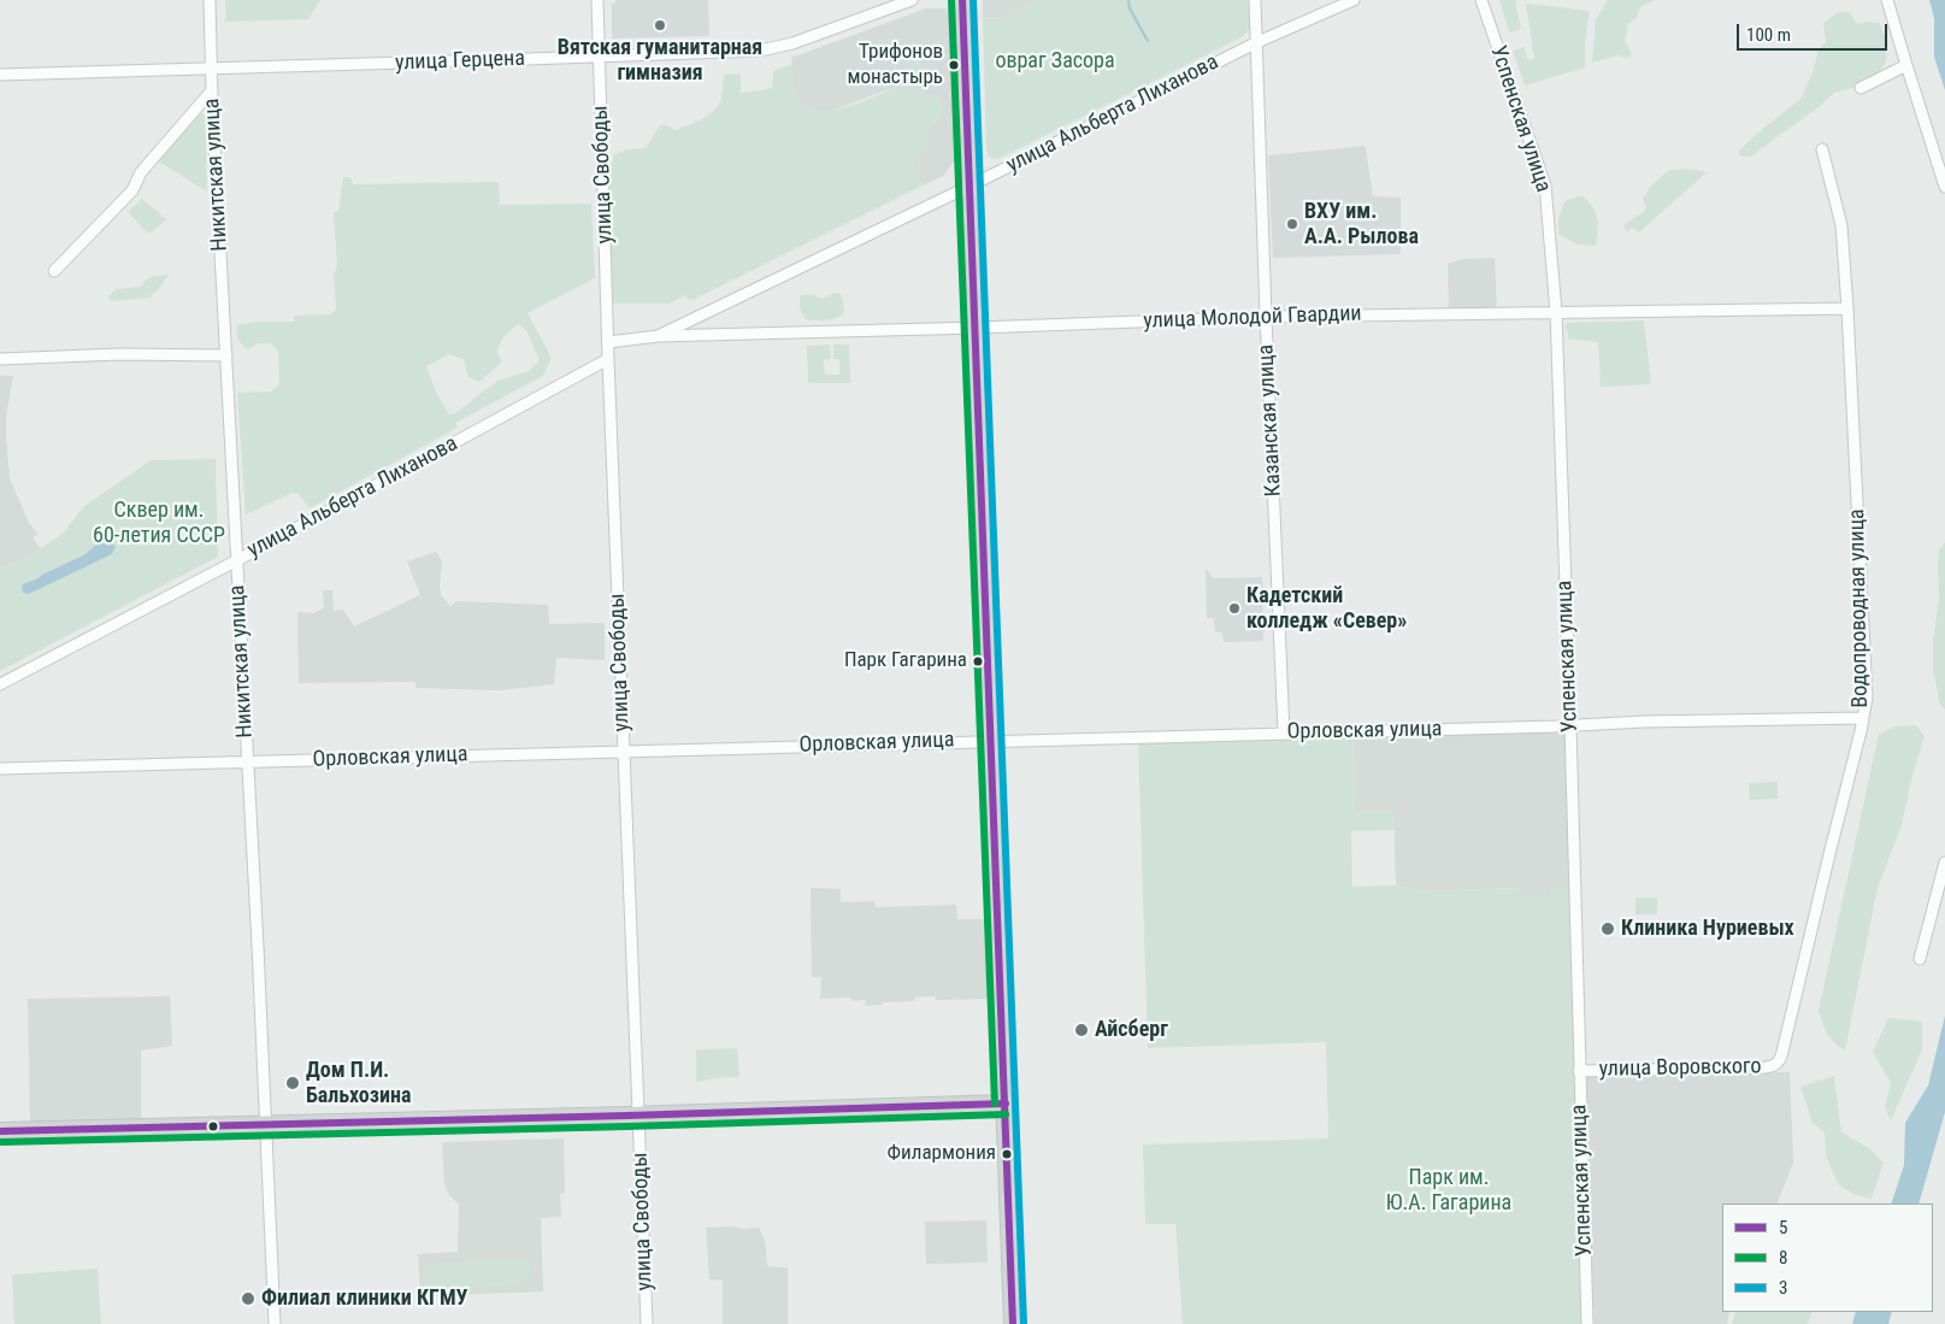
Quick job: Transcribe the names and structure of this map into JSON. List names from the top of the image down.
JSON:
{
  "streets": {
    "street": [
      "улица Герцена",
      "улица Альберта Лиханова",
      "Успенская улица",
      "Никитская улица",
      "улица Свободы",
      "улица Молодой Гвардии",
      "Казанская улица",
      "Водопроводная улица",
      "Орловская улица",
      "улица Воровского"
    ]
  },
  "crossings": [
    ["улица Герцена", "Никитская улица"],
    ["улица Герцена", "улица Свободы"],
    ["улица Альберта Лиханова", "Никитская улица"],
    ["улица Альберта Лиханова", "улица Свободы"],
    ["улица Альберта Лиханова", "улица Молодой Гвардии"],
    ["улица Альберта Лиханова", "Казанская улица"],
    ["Успенская улица", "улица Молодой Гвардии"],
    ["Успенская улица", "Орловская улица"],
    ["Успенская улица", "улица Воровского"],
    ["Никитская улица", "Орловская улица"],
    ["улица Свободы", "Орловская улица"],
    ["улица Молодой Гвардии", "Казанская улица"],
    ["улица Молодой Гвардии", "Водопроводная улица"],
    ["Казанская улица", "Орловская улица"],
    ["Водопроводная улица", "Орловская улица"],
    ["Водопроводная улица", "улица Воровского"]
  ],
  "parks": ["овраг Засора", "Сквер им. 60-летия СССР", "Парк им. Ю.А. Гагарина"],
  "places": [
    "Вятская гуманитарная гимназия",
    "Трифонов монастырь",
    "ВХУ им. А.А. Рылова",
    "Кадетский колледж «Север»",
    "Парк Гагарина",
    "Клиника Нуриевых",
    "Айсберг",
    "Дом П.И. Бальхозина",
    "Филармония",
    "Филиал клиники КГМУ"
  ],
  "lines": ["transit line 5", "transit line 8", "transit line 3"],
  "legend": ["5", "8", "3"],
  "scale_bar": "100 m"
}
